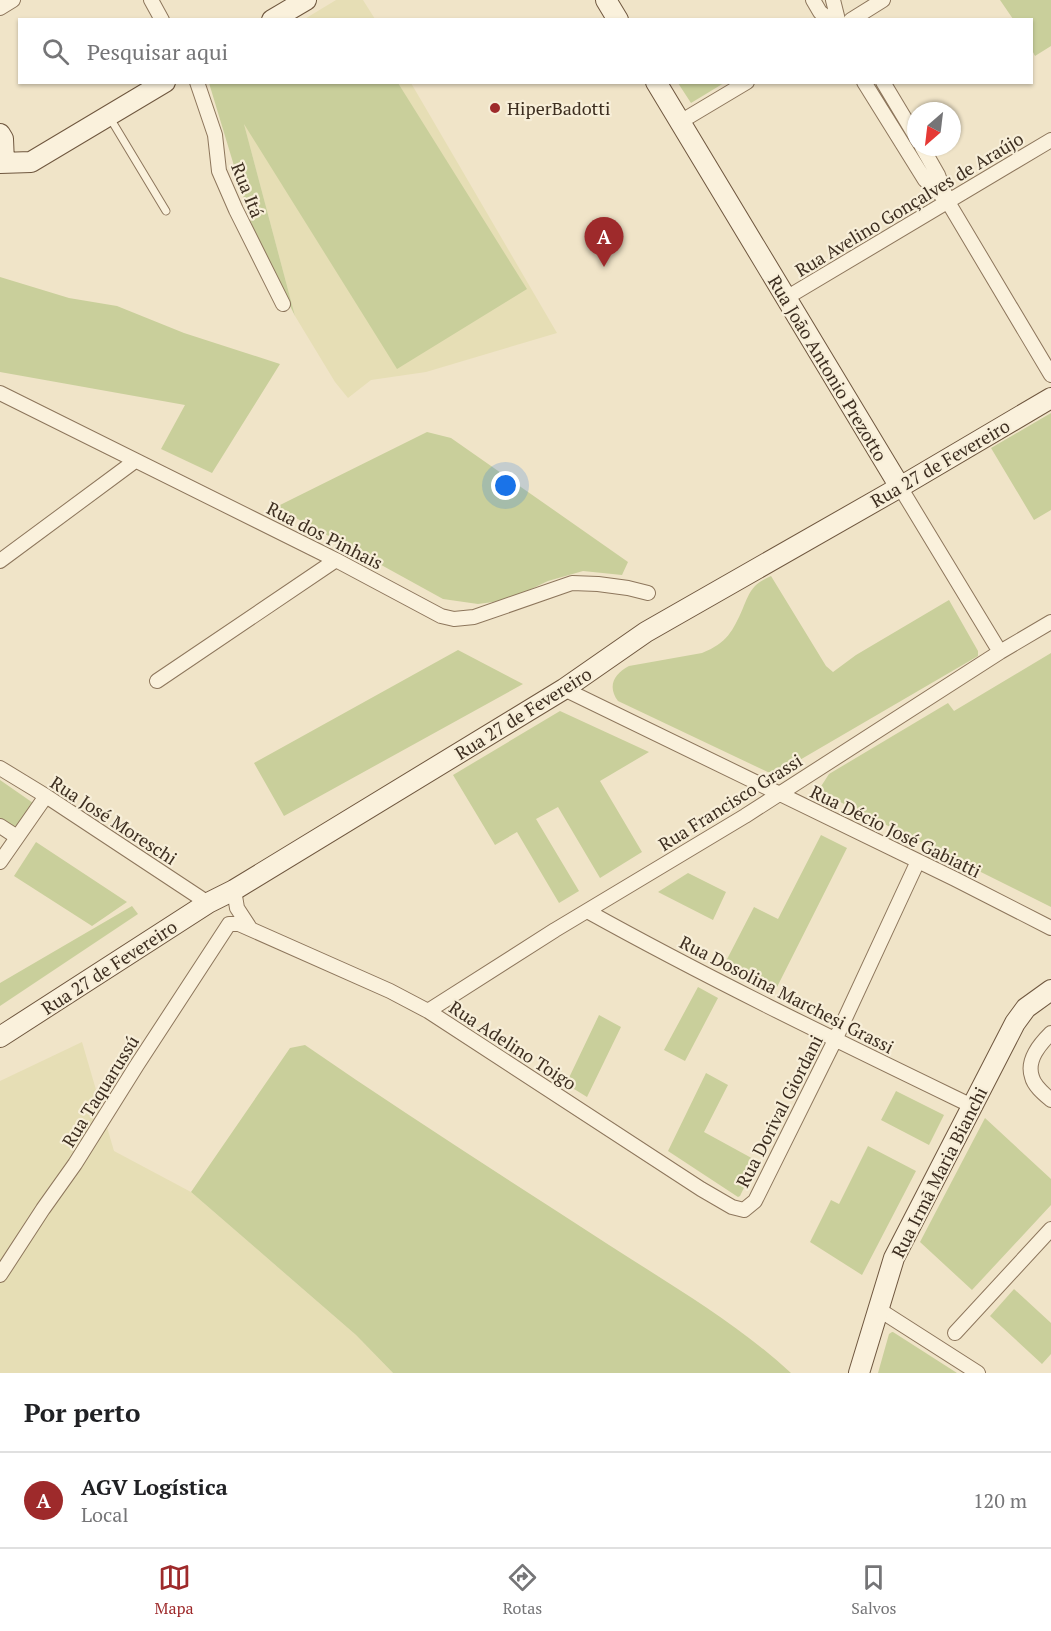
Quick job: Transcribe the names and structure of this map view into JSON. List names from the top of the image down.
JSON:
{
  "streets": {
    "main road": ["Rua João Antonio Prezotto", "Rua 27 de Fevereiro", "Rua Irmã Maria Bianchi"],
    "street": [
      "Rua Itá",
      "Rua Avelino Gonçalves de Araújo",
      "Rua dos Pinhais",
      "Rua Francisco Grassi",
      "Rua José Moreschi",
      "Rua Décio José Gabiatti",
      "Rua Dosolina Marchesi Grassi",
      "Rua Adelino Toigo",
      "Rua Taquarussú",
      "Rua Dorival Giordani"
    ]
  },
  "crossings": [
    ["Rua Avelino Gonçalves de Araújo", "Rua João Antonio Prezotto"],
    ["Rua João Antonio Prezotto", "Rua 27 de Fevereiro"],
    ["Rua João Antonio Prezotto", "Rua Francisco Grassi"],
    ["Rua 27 de Fevereiro", "Rua José Moreschi"],
    ["Rua 27 de Fevereiro", "Rua Décio José Gabiatti"],
    ["Rua Francisco Grassi", "Rua Décio José Gabiatti"],
    ["Rua Francisco Grassi", "Rua Dosolina Marchesi Grassi"],
    ["Rua Francisco Grassi", "Rua Adelino Toigo"],
    ["Rua Décio José Gabiatti", "Rua Dorival Giordani"],
    ["Rua Dosolina Marchesi Grassi", "Rua Dorival Giordani"],
    ["Rua Dosolina Marchesi Grassi", "Rua Irmã Maria Bianchi"],
    ["Rua Adelino Toigo", "Rua Taquarussú"],
    ["Rua Adelino Toigo", "Rua Dorival Giordani"]
  ],
  "places": ["HiperBadotti"],
  "north": "bottom left",
  "page": {
    "search": "Pesquisar aqui",
    "pins": "A",
    "heading": "Por perto",
    "list": [
      {
        "mark": "A",
        "name": "AGV Logística",
        "note": "Local",
        "value": "120 m"
      }
    ],
    "nav": ["Mapa", "Rotas", "Salvos"]
  }
}
